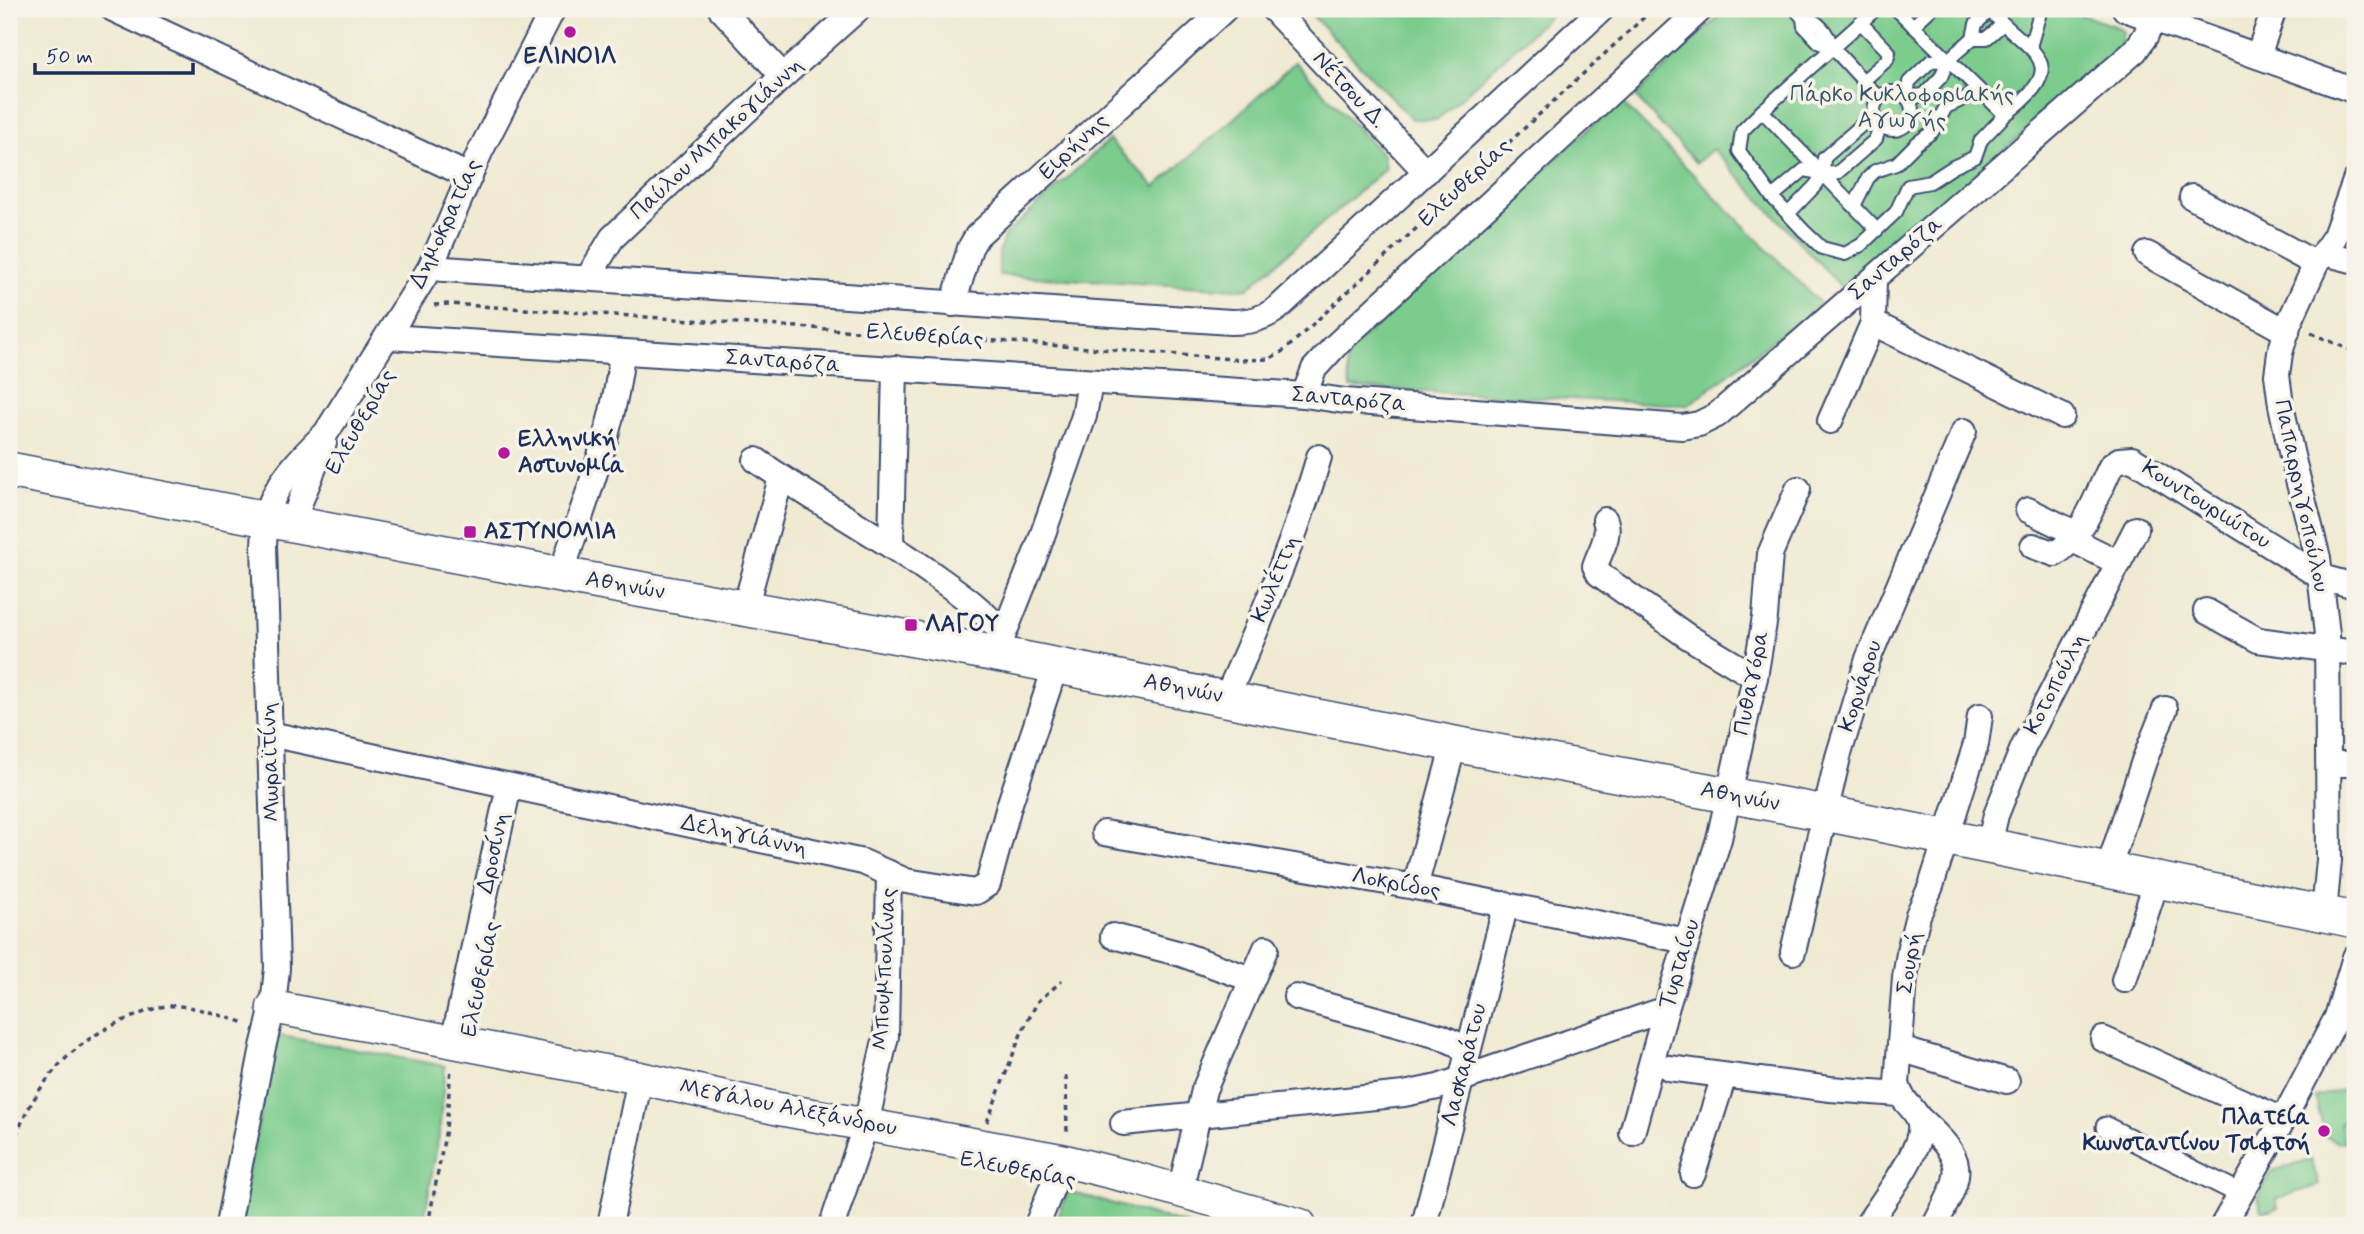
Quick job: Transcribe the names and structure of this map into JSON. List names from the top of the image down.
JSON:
{
  "streets": {
    "main road": ["Αθηνών"],
    "street": [
      "Νέτσου Δ.",
      "Παύλου Μπακογιάννη",
      "Ειρήνης",
      "Ελευθερίας",
      "Δημοκρατίας",
      "Σανταρόζα",
      "Παπαρρηγοπούλου",
      "Κουντουριώτου",
      "Κωλέττη",
      "Πυθαγόρα",
      "Κοτοπούλη",
      "Κορνάρου",
      "Μωραϊτίνη",
      "Δεληγιάννη",
      "Δροσίνη",
      "Λοκρίδος",
      "Σουρή",
      "Τυρταίου",
      "Μπουμπουλίνας",
      "Λασκαράτου",
      "Μεγάλου Αλεξάνδρου"
    ]
  },
  "crossings": [
    ["Νέτσου Δ.", "Ελευθερίας"],
    ["Παύλου Μπακογιάννη", "Ελευθερίας"],
    ["Ειρήνης", "Ελευθερίας"],
    ["Ελευθερίας", "Δημοκρατίας"],
    ["Ελευθερίας", "Σανταρόζα"],
    ["Δημοκρατίας", "Σανταρόζα"],
    ["Δημοκρατίας", "Αθηνών"],
    ["Δημοκρατίας", "Μωραϊτίνη"],
    ["Παπαρρηγοπούλου", "Κουντουριώτου"],
    ["Παπαρρηγοπούλου", "Αθηνών"],
    ["Κωλέττη", "Αθηνών"],
    ["Αθηνών", "Πυθαγόρα"],
    ["Αθηνών", "Κοτοπούλη"],
    ["Αθηνών", "Κορνάρου"],
    ["Αθηνών", "Μωραϊτίνη"],
    ["Αθηνών", "Δεληγιάννη"],
    ["Αθηνών", "Σουρή"],
    ["Αθηνών", "Τυρταίου"],
    ["Πυθαγόρα", "Τυρταίου"],
    ["Μωραϊτίνη", "Δεληγιάννη"],
    ["Μωραϊτίνη", "Μεγάλου Αλεξάνδρου"],
    ["Δεληγιάννη", "Δροσίνη"],
    ["Δεληγιάννη", "Μπουμπουλίνας"],
    ["Δροσίνη", "Μεγάλου Αλεξάνδρου"],
    ["Λοκρίδος", "Τυρταίου"],
    ["Λοκρίδος", "Λασκαράτου"],
    ["Μπουμπουλίνας", "Μεγάλου Αλεξάνδρου"]
  ],
  "parks": ["Πάρκο Κυκλοφοριακής Αγωγής"],
  "places": {
    "other": ["ΕΛΙΝΟΙΛ", "Ελληνική Αστυνομία", "Πλατεία Κωνσταντίνου Τσιφτσή"],
    "transit": ["ΑΣΤΥΝΟΜΙΑ", "ΛΑΓΟΥ"]
  },
  "scale_bar": "50 m"
}
